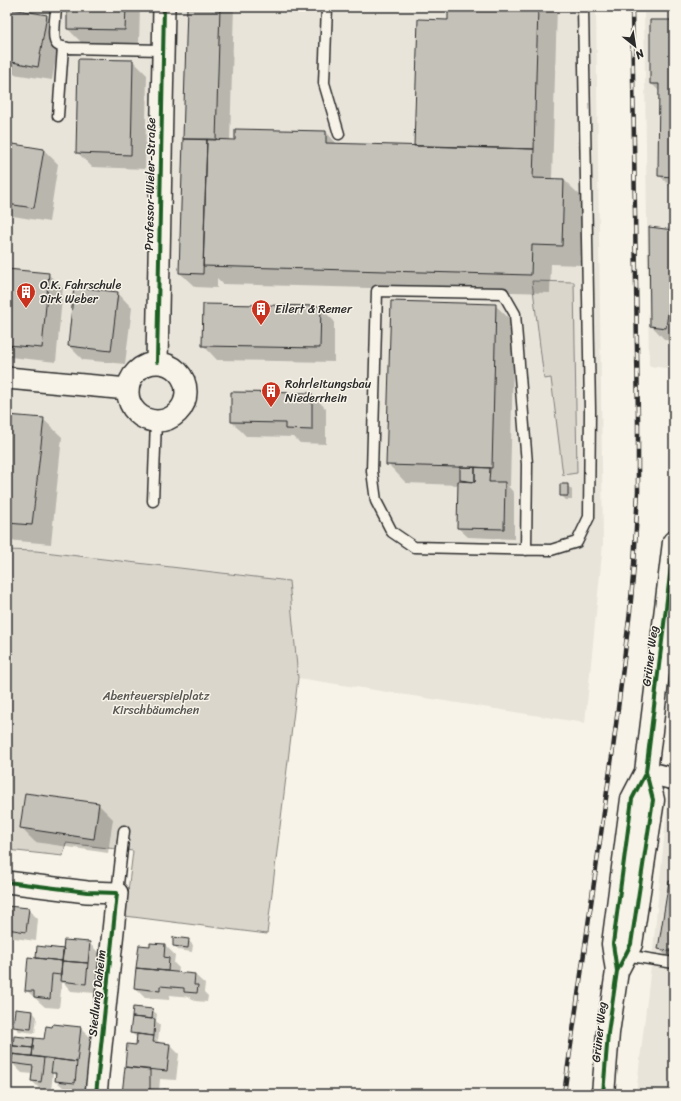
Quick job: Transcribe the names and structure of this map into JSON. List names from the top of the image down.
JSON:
{
  "streets": {
    "street": ["Professor-Wieler-Straße", "Grüner Weg", "Siedlung Daheim"]
  },
  "parks": ["Abenteuerspielplatz Kirschbäumchen"],
  "places": {
    "building": ["O.K. Fahrschule Dirk Weber", "Eilert & Remer", "Rohrleitungsbau Niederrhein"]
  },
  "north": "bottom right"
}
